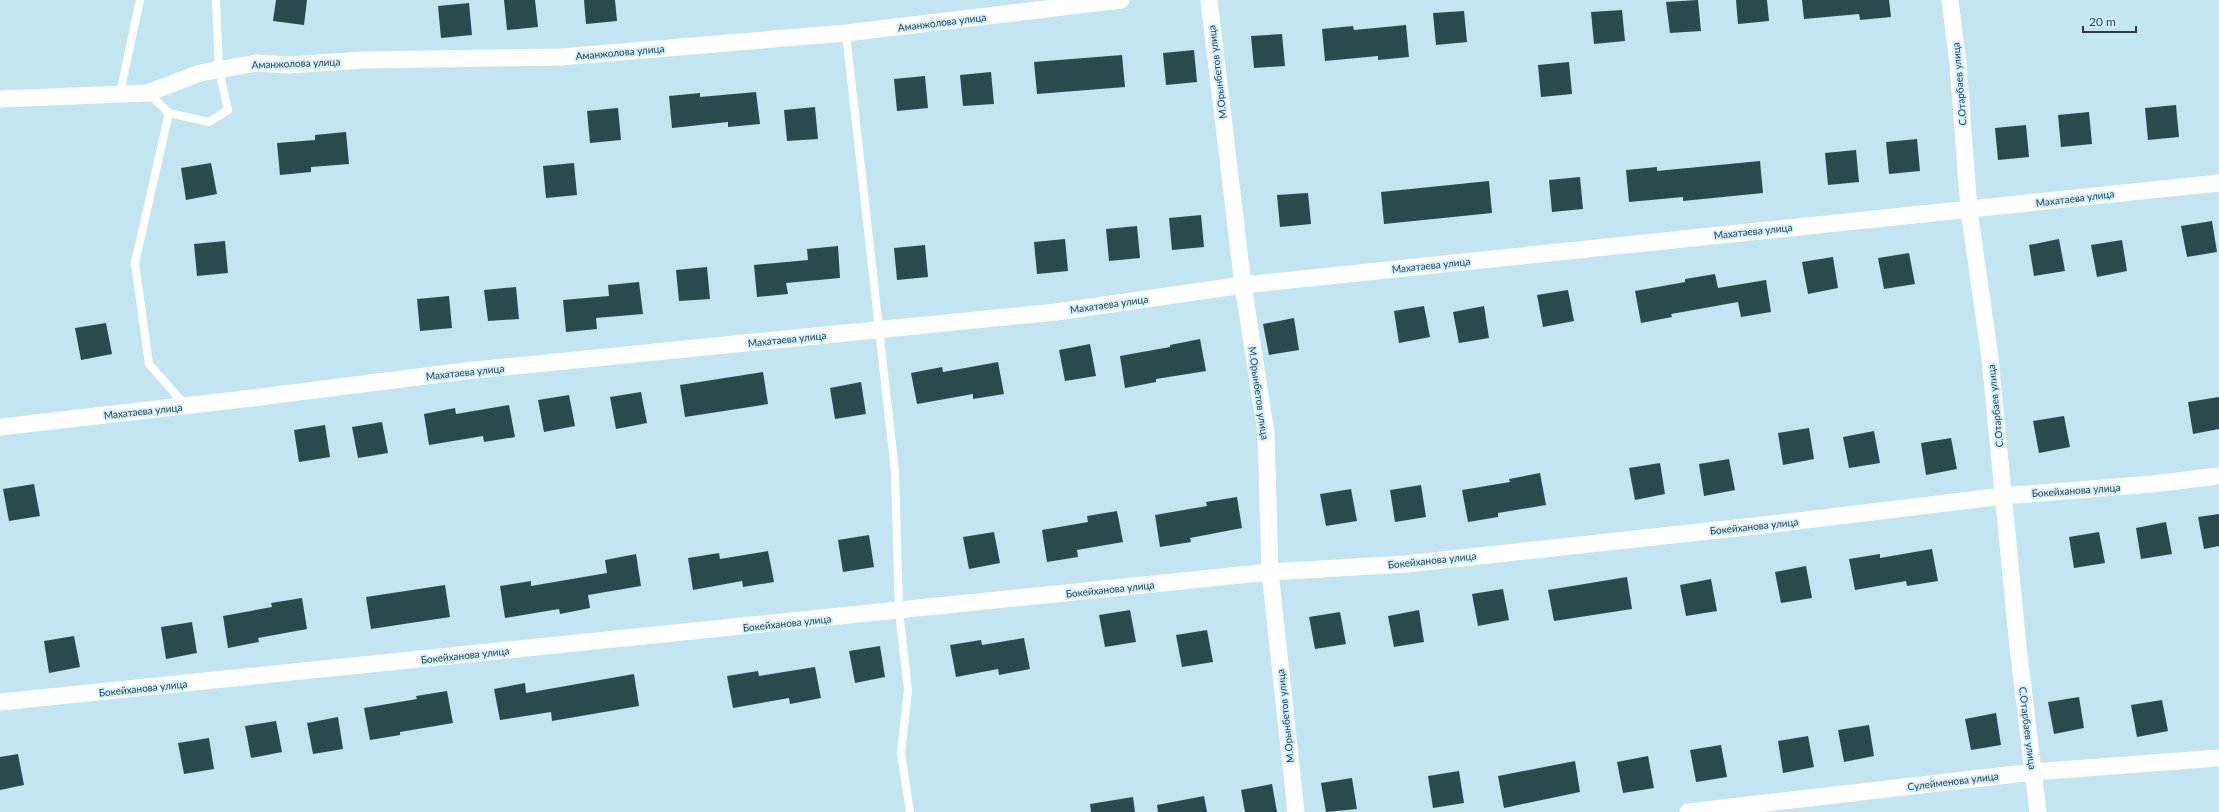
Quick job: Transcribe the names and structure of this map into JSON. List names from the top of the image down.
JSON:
{
  "streets": {
    "street": [
      "Аманжолова улица",
      "М.Орынбетов улица",
      "С.Отарбаев улица",
      "Махатаева улица",
      "Бокейханова улица",
      "Сулейменова улица"
    ]
  },
  "crossings": [
    ["М.Орынбетов улица", "Махатаева улица"],
    ["М.Орынбетов улица", "Бокейханова улица"],
    ["С.Отарбаев улица", "Махатаева улица"],
    ["С.Отарбаев улица", "Бокейханова улица"],
    ["С.Отарбаев улица", "Сулейменова улица"]
  ],
  "scale_bar": "20 m"
}
